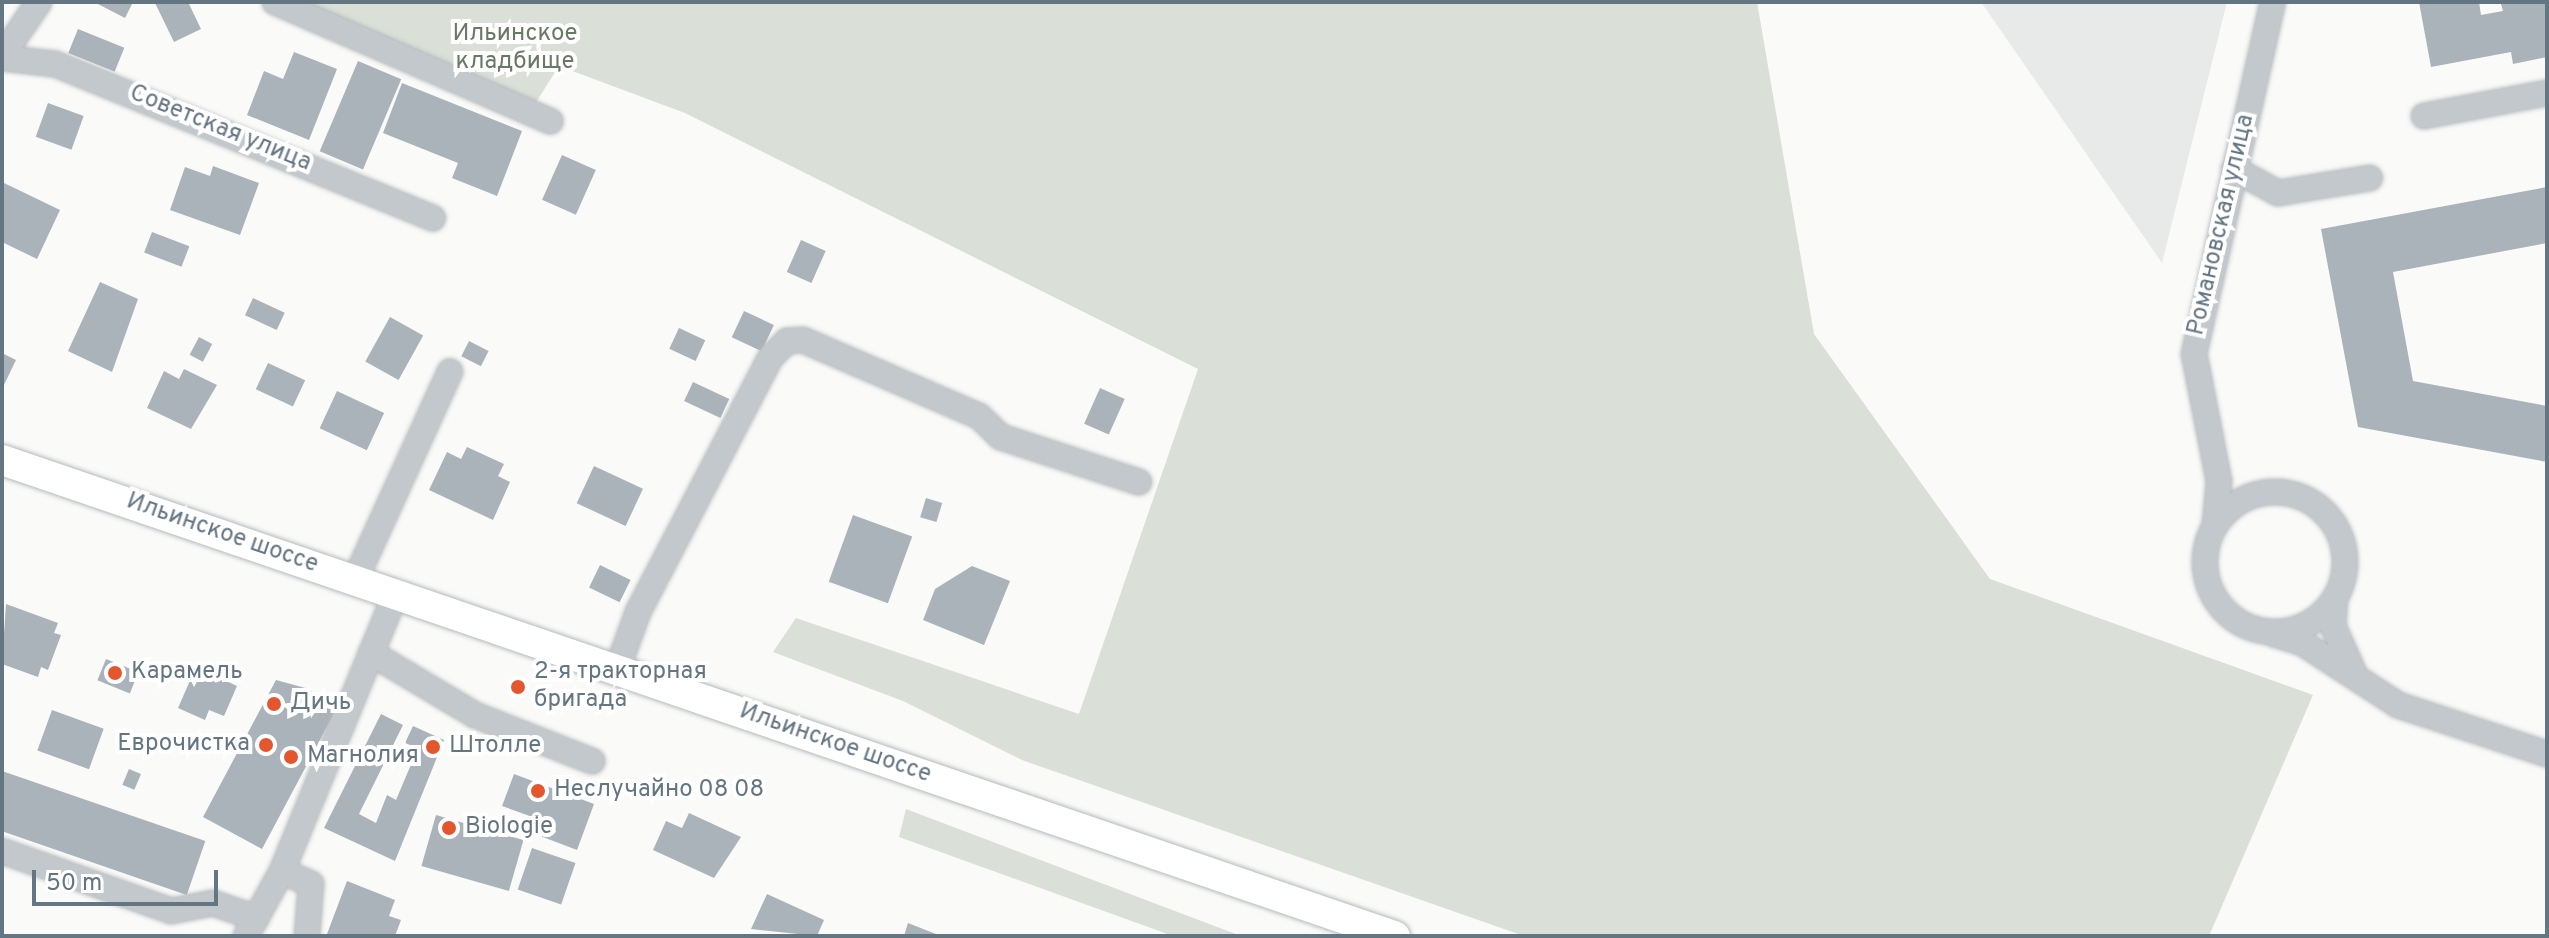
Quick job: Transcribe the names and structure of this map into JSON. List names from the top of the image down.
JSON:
{
  "streets": {
    "main road": ["Ильинское шоссе"],
    "street": ["Советская улица", "Романовская улица"]
  },
  "parks": ["Ильинское кладбище"],
  "places": [
    "Карамель",
    "2-я тракторная бригада",
    "Дичь",
    "Еврочистка",
    "Штолле",
    "Магнолия",
    "Неслучайно 08 08",
    "Biologie"
  ],
  "scale_bar": "50 m"
}
